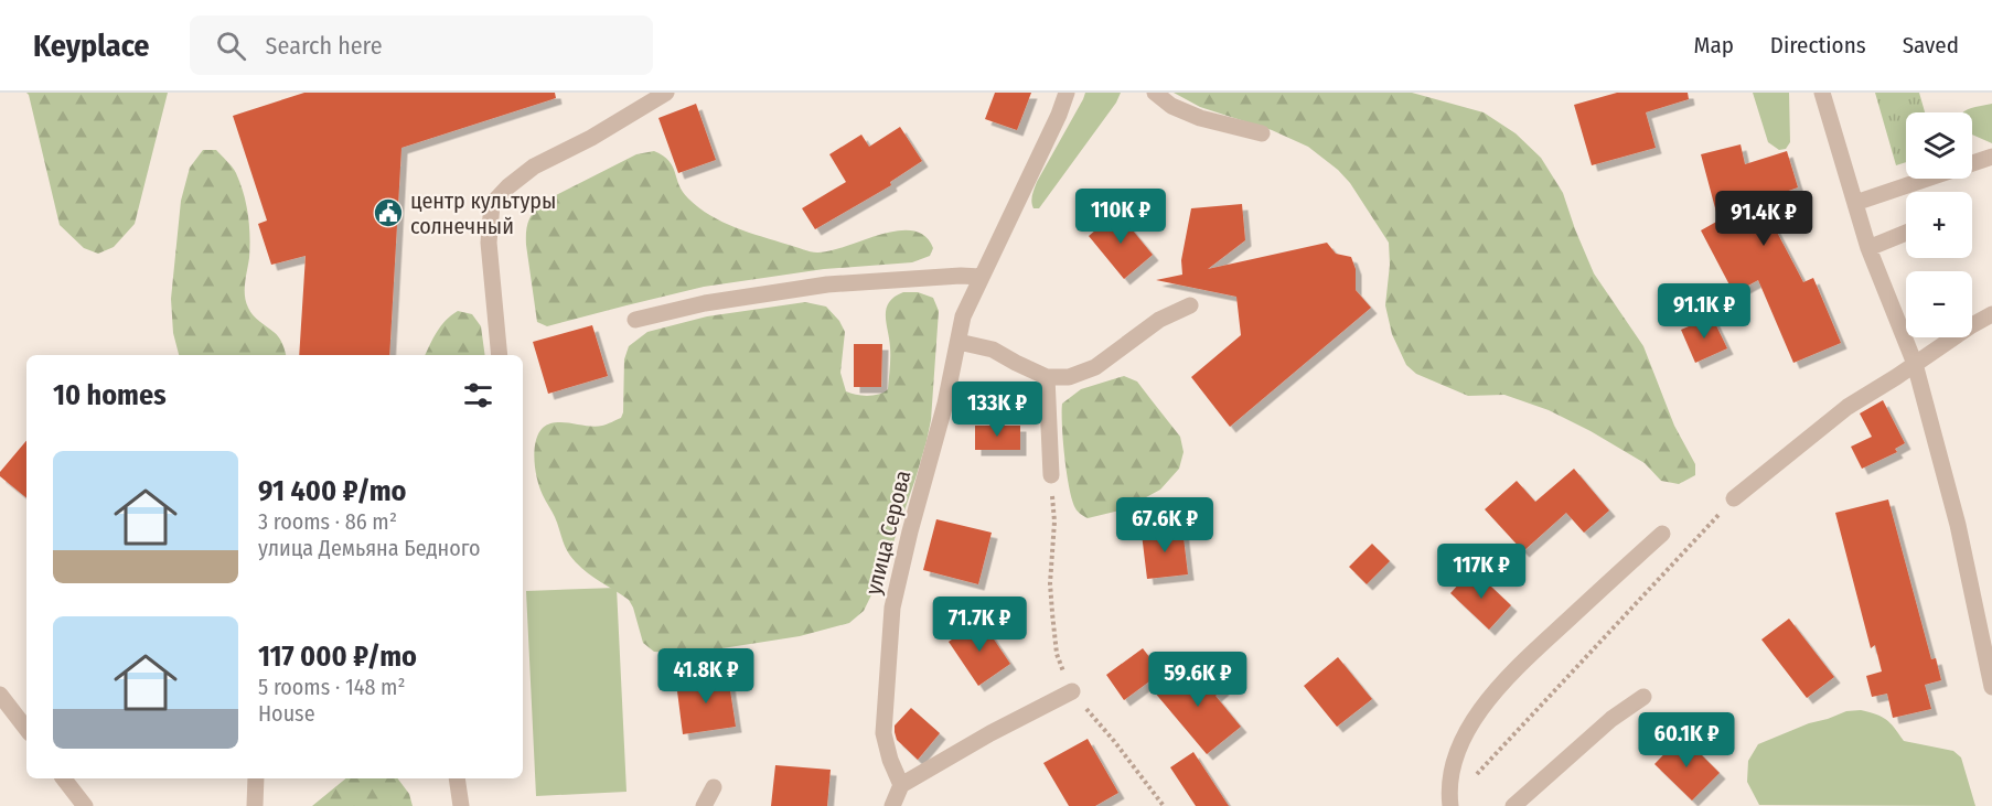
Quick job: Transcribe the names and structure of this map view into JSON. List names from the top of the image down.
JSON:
{
  "streets": {
    "street": ["улица Серова"]
  },
  "places": {
    "public building": ["центр культуры солнечный"]
  },
  "page": {
    "header": "Keyplace",
    "search": "Search here",
    "nav": ["Map", "Directions", "Saved"],
    "map_buttons": ["+", "−"],
    "price": [
      "110K ₽",
      "91.4K ₽",
      "91.1K ₽",
      "133K ₽",
      "67.6K ₽",
      "117K ₽",
      "71.7K ₽",
      "41.8K ₽",
      "59.6K ₽",
      "60.1K ₽"
    ],
    "heading": "10 homes",
    "list": [
      {
        "name": "91 400 ₽/mo",
        "note": "3 rooms · 86 m² · улица Демьяна Бедного"
      },
      {
        "name": "117 000 ₽/mo",
        "note": "5 rooms · 148 m² · House"
      }
    ]
  }
}
